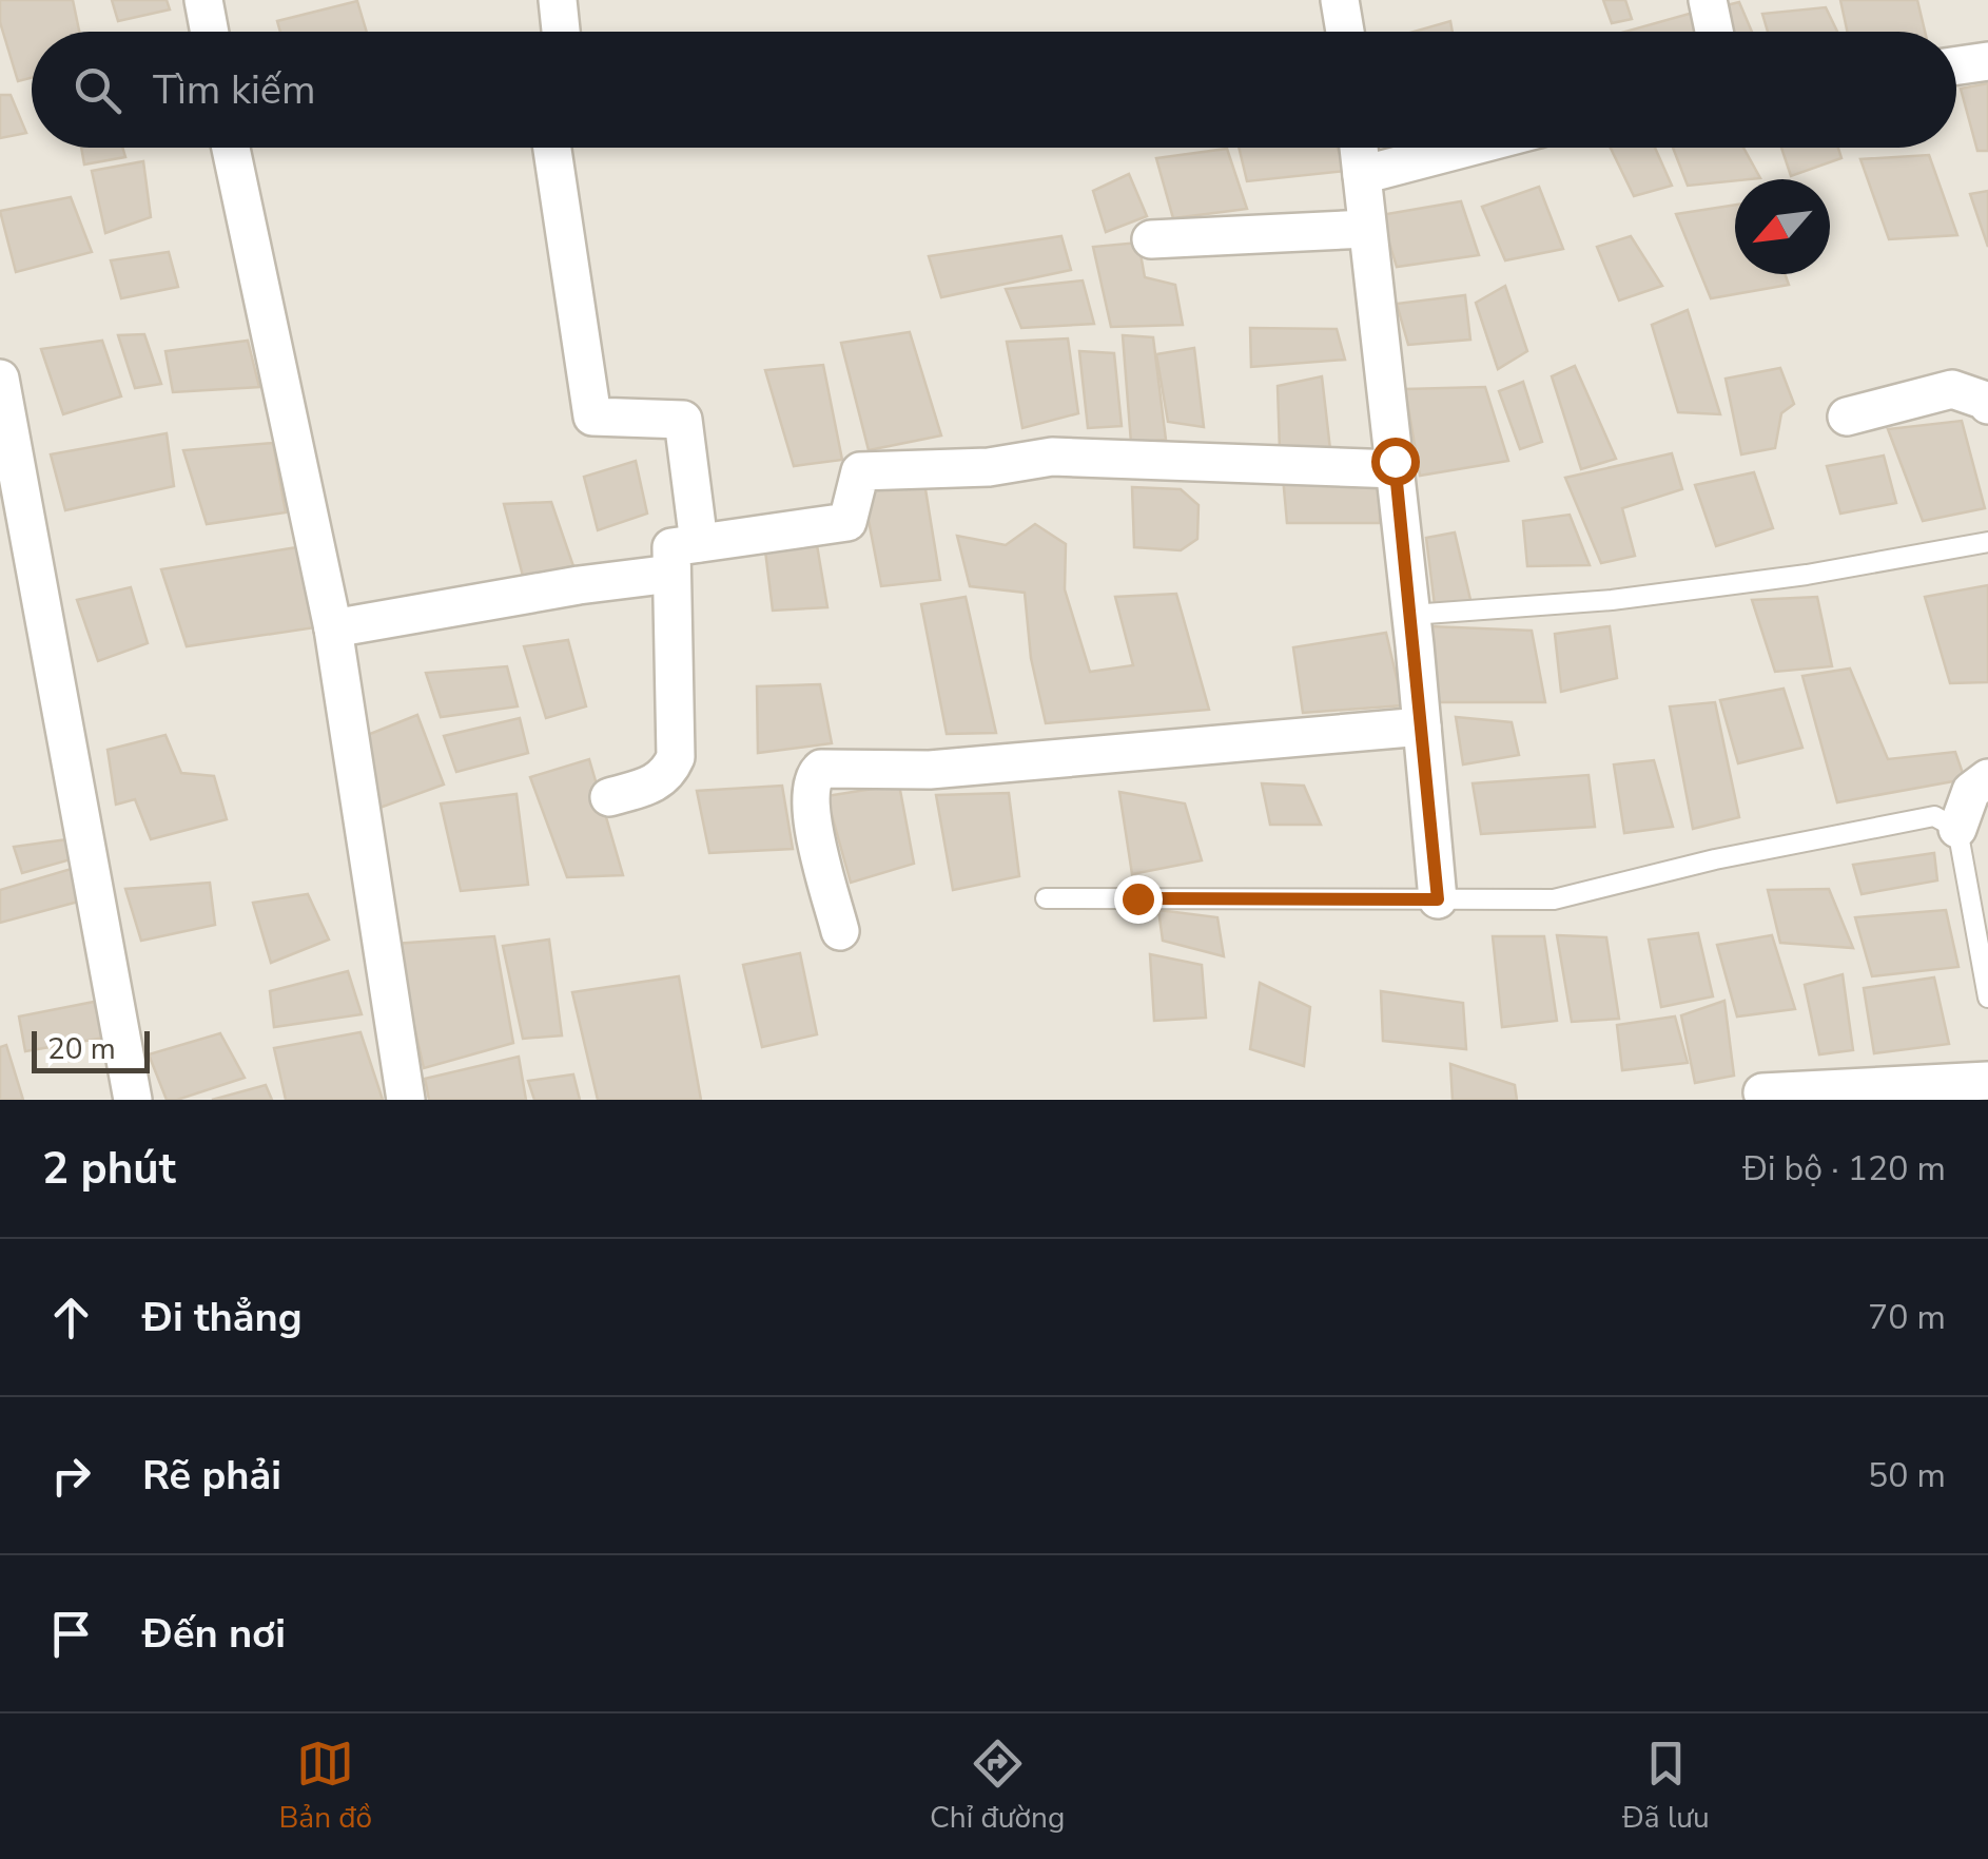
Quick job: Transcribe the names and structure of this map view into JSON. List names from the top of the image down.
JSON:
{
  "scale_bar": "20 m",
  "north": "bottom left",
  "page": {
    "search": "Tìm kiếm",
    "scale": "20 m",
    "heading": ["2 phút", "Đi bộ · 120 m"],
    "list": [
      ["Đi thẳng", "70 m"],
      ["Rẽ phải", "50 m"],
      "Đến nơi"
    ],
    "nav": ["Bản đồ", "Chỉ đường", "Đã lưu"]
  }
}
